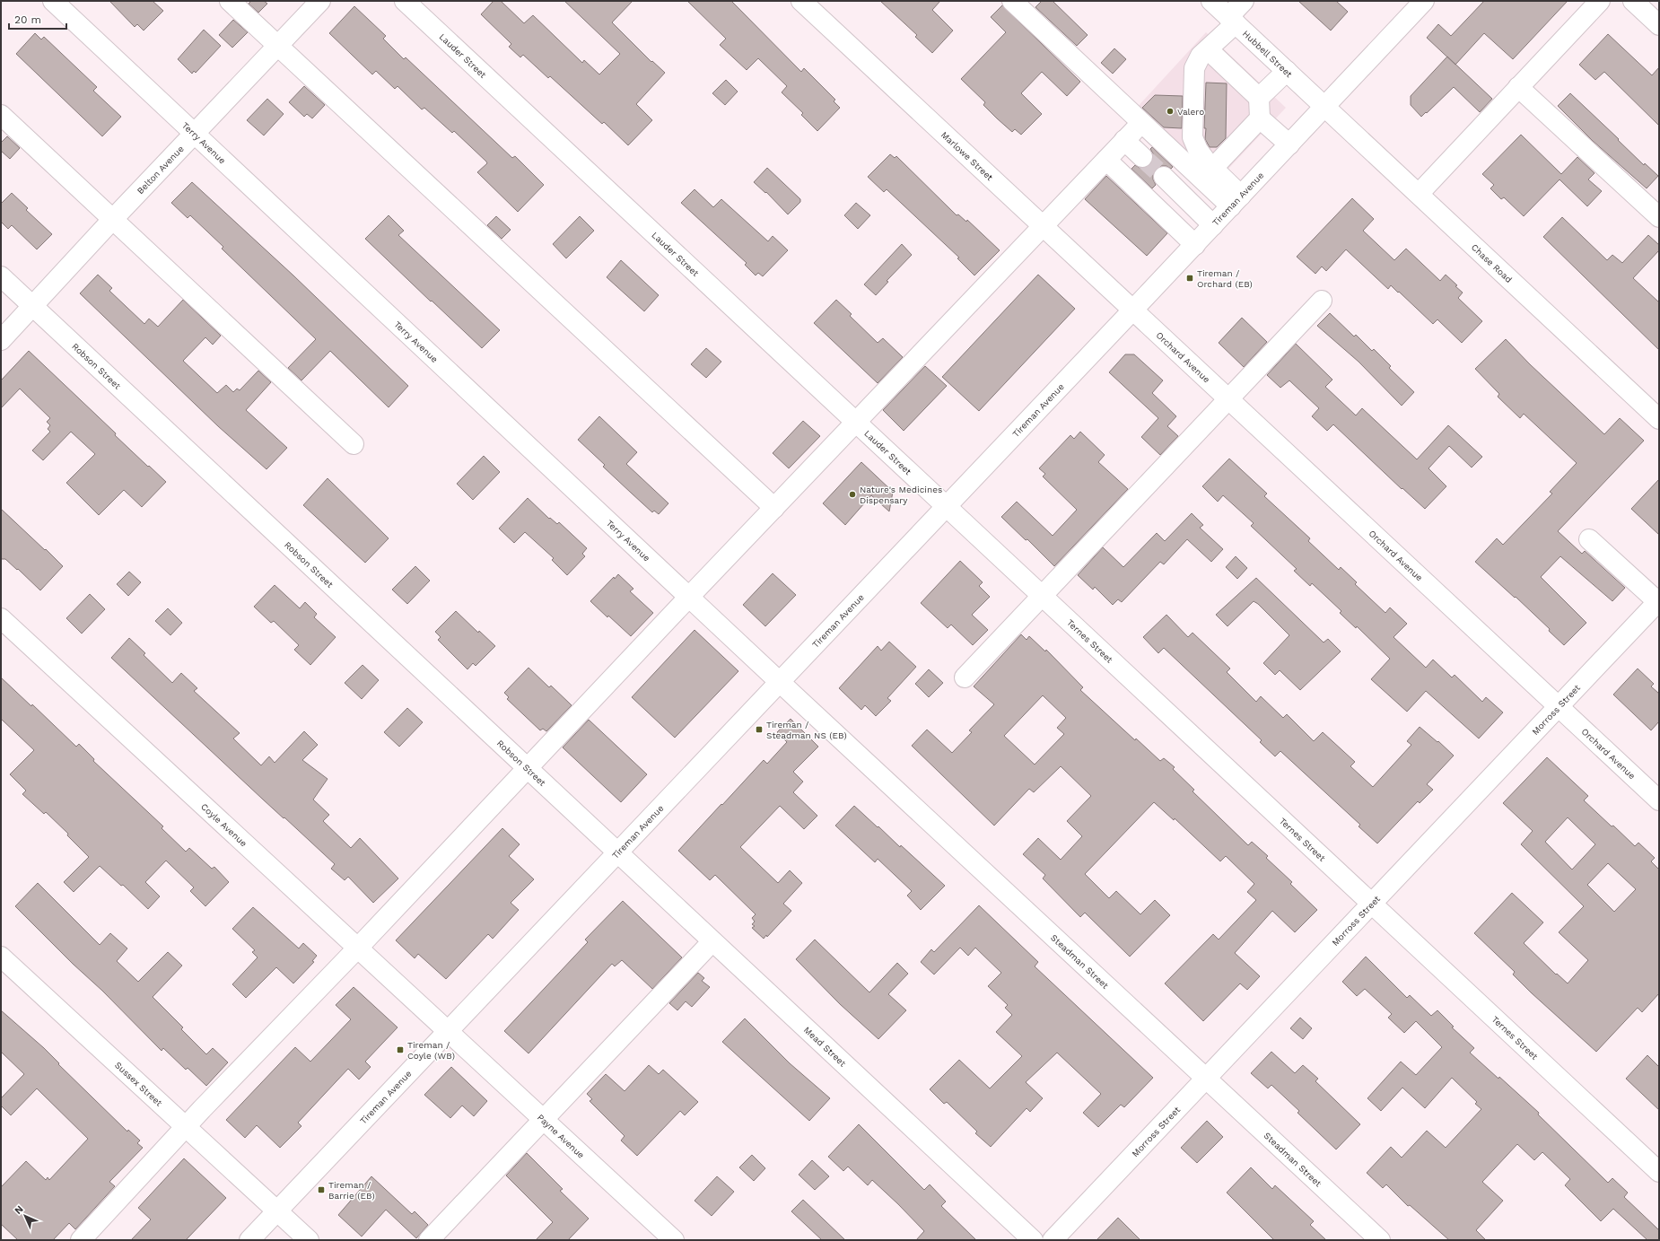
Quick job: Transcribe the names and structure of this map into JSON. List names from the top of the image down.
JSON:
{
  "streets": {
    "street": [
      "Hubbell Street",
      "Lauder Street",
      "Terry Avenue",
      "Marlowe Street",
      "Belton Avenue",
      "Tireman Avenue",
      "Chase Road",
      "Orchard Avenue",
      "Robson Street",
      "Ternes Street",
      "Morross Street",
      "Coyle Avenue",
      "Steadman Street",
      "Mead Street",
      "Sussex Street",
      "Payne Avenue"
    ]
  },
  "crossings": [
    ["Hubbell Street", "Tireman Avenue"],
    ["Hubbell Street", "Chase Road"],
    ["Lauder Street", "Tireman Avenue"],
    ["Lauder Street", "Ternes Street"],
    ["Terry Avenue", "Belton Avenue"],
    ["Terry Avenue", "Tireman Avenue"],
    ["Terry Avenue", "Steadman Street"],
    ["Marlowe Street", "Tireman Avenue"],
    ["Marlowe Street", "Orchard Avenue"],
    ["Belton Avenue", "Robson Street"],
    ["Tireman Avenue", "Chase Road"],
    ["Tireman Avenue", "Orchard Avenue"],
    ["Tireman Avenue", "Robson Street"],
    ["Tireman Avenue", "Ternes Street"],
    ["Tireman Avenue", "Coyle Avenue"],
    ["Tireman Avenue", "Steadman Street"],
    ["Tireman Avenue", "Mead Street"],
    ["Tireman Avenue", "Sussex Street"],
    ["Tireman Avenue", "Payne Avenue"],
    ["Orchard Avenue", "Morross Street"],
    ["Robson Street", "Mead Street"],
    ["Ternes Street", "Morross Street"],
    ["Morross Street", "Steadman Street"],
    ["Coyle Avenue", "Payne Avenue"]
  ],
  "places": {
    "other": ["Valero", "Nature's Medicines Dispensary"],
    "transit": [
      "Tireman / Orchard (EB)",
      "Tireman / Steadman NS (EB)",
      "Tireman / Coyle (WB)",
      "Tireman / Barrie (EB)"
    ]
  },
  "scale_bar": "20 m",
  "north": "top left"
}
